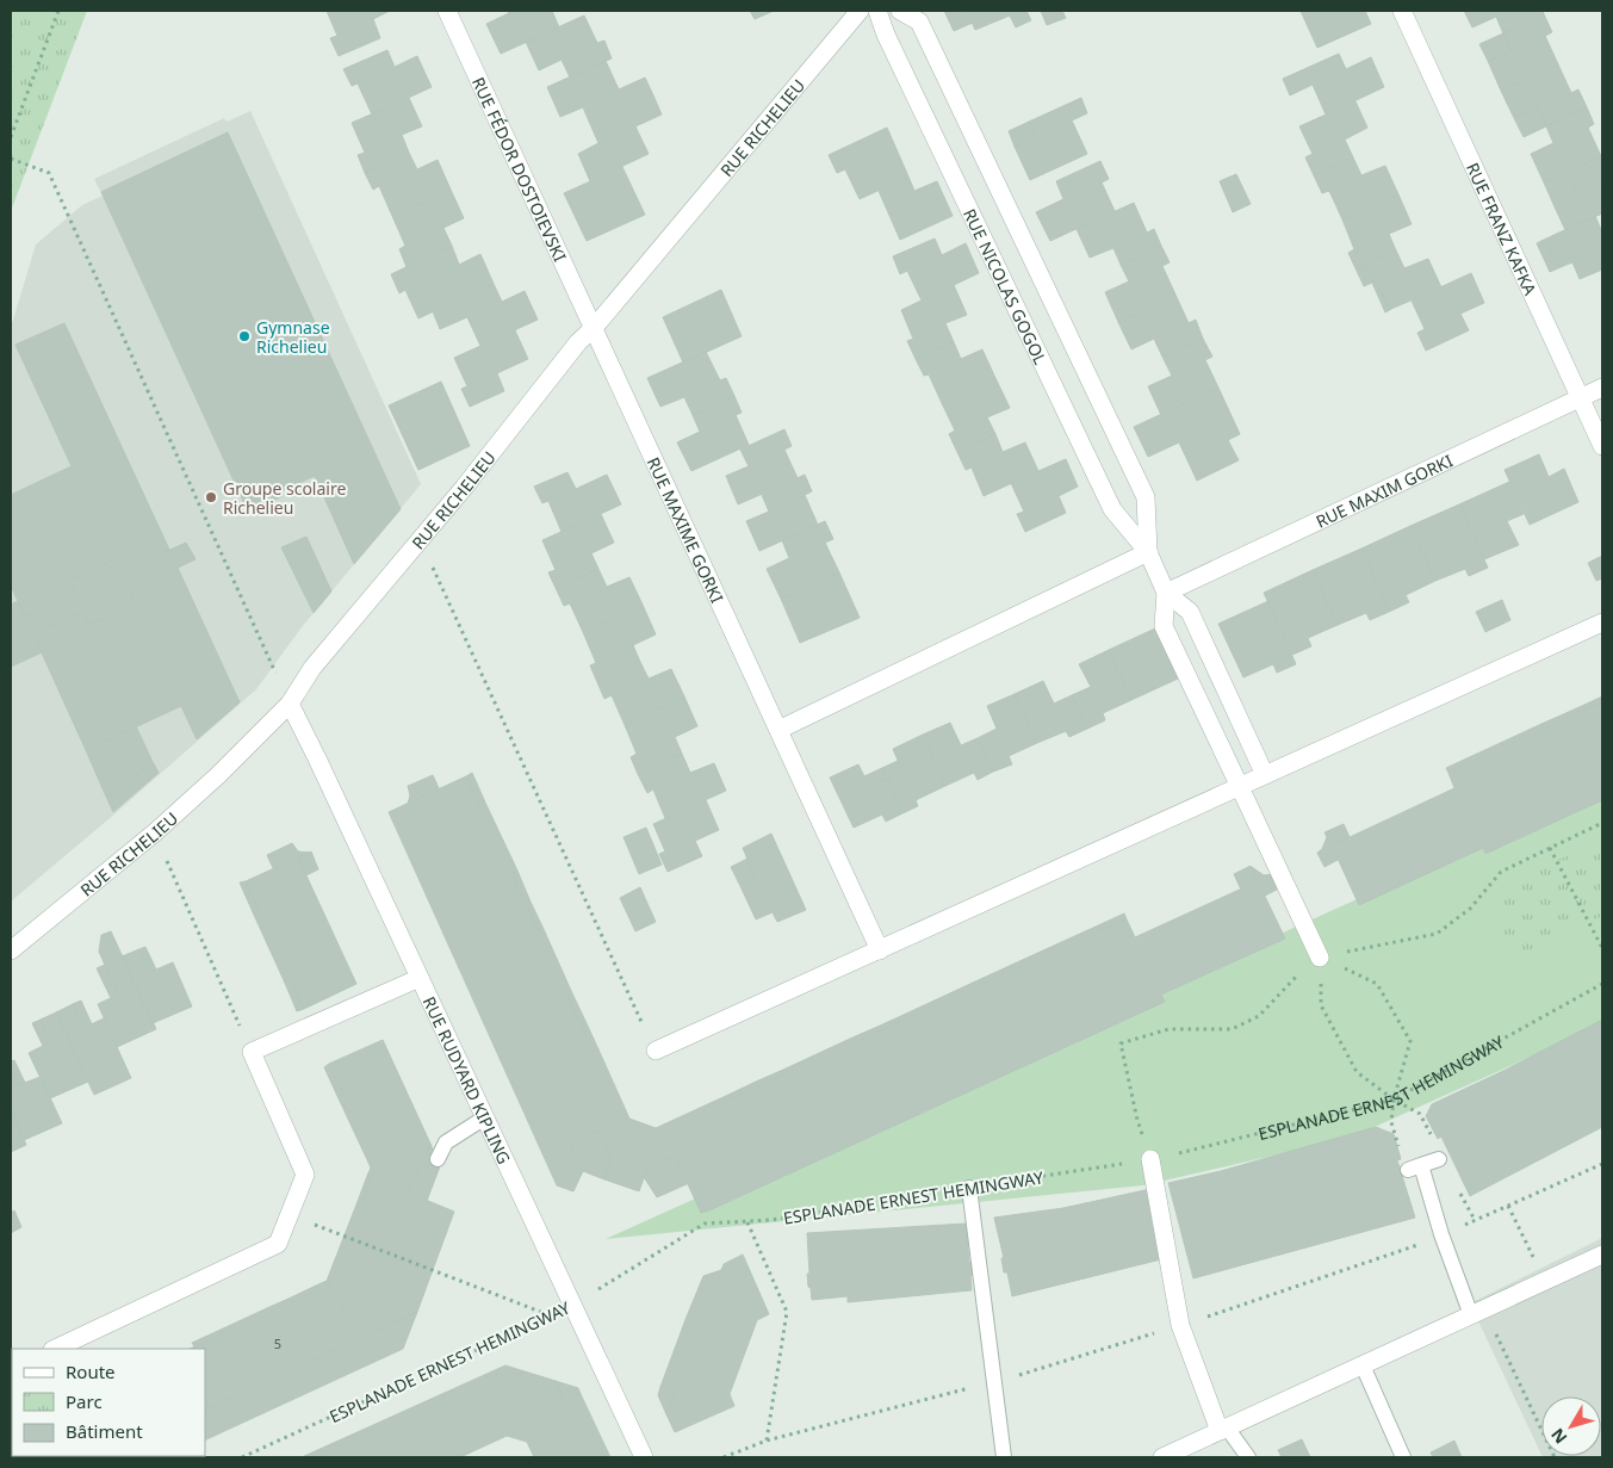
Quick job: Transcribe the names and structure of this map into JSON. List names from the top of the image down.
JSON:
{
  "streets": {
    "street": [
      "RUE RICHELIEU",
      "RUE FÉDOR DOSTOIEVSKI",
      "RUE FRANZ KAFKA",
      "RUE NICOLAS GOGOL",
      "RUE MAXIM GORKI",
      "RUE MAXIME GORKI",
      "RUE RUDYARD KIPLING"
    ],
    "path": ["ESPLANADE ERNEST HEMINGWAY"]
  },
  "crossings": [
    ["RUE RICHELIEU", "RUE FÉDOR DOSTOIEVSKI"],
    ["RUE RICHELIEU", "RUE MAXIME GORKI"],
    ["RUE RICHELIEU", "RUE RUDYARD KIPLING"],
    ["RUE FÉDOR DOSTOIEVSKI", "RUE MAXIME GORKI"],
    ["RUE FRANZ KAFKA", "RUE MAXIM GORKI"],
    ["RUE NICOLAS GOGOL", "RUE MAXIM GORKI"],
    ["RUE RUDYARD KIPLING", "ESPLANADE ERNEST HEMINGWAY"]
  ],
  "places": ["Gymnase Richelieu", "Groupe scolaire Richelieu"],
  "house_numbers": ["5"],
  "legend": ["Route", "Parc", "Bâtiment"],
  "north": "bottom left"
}
